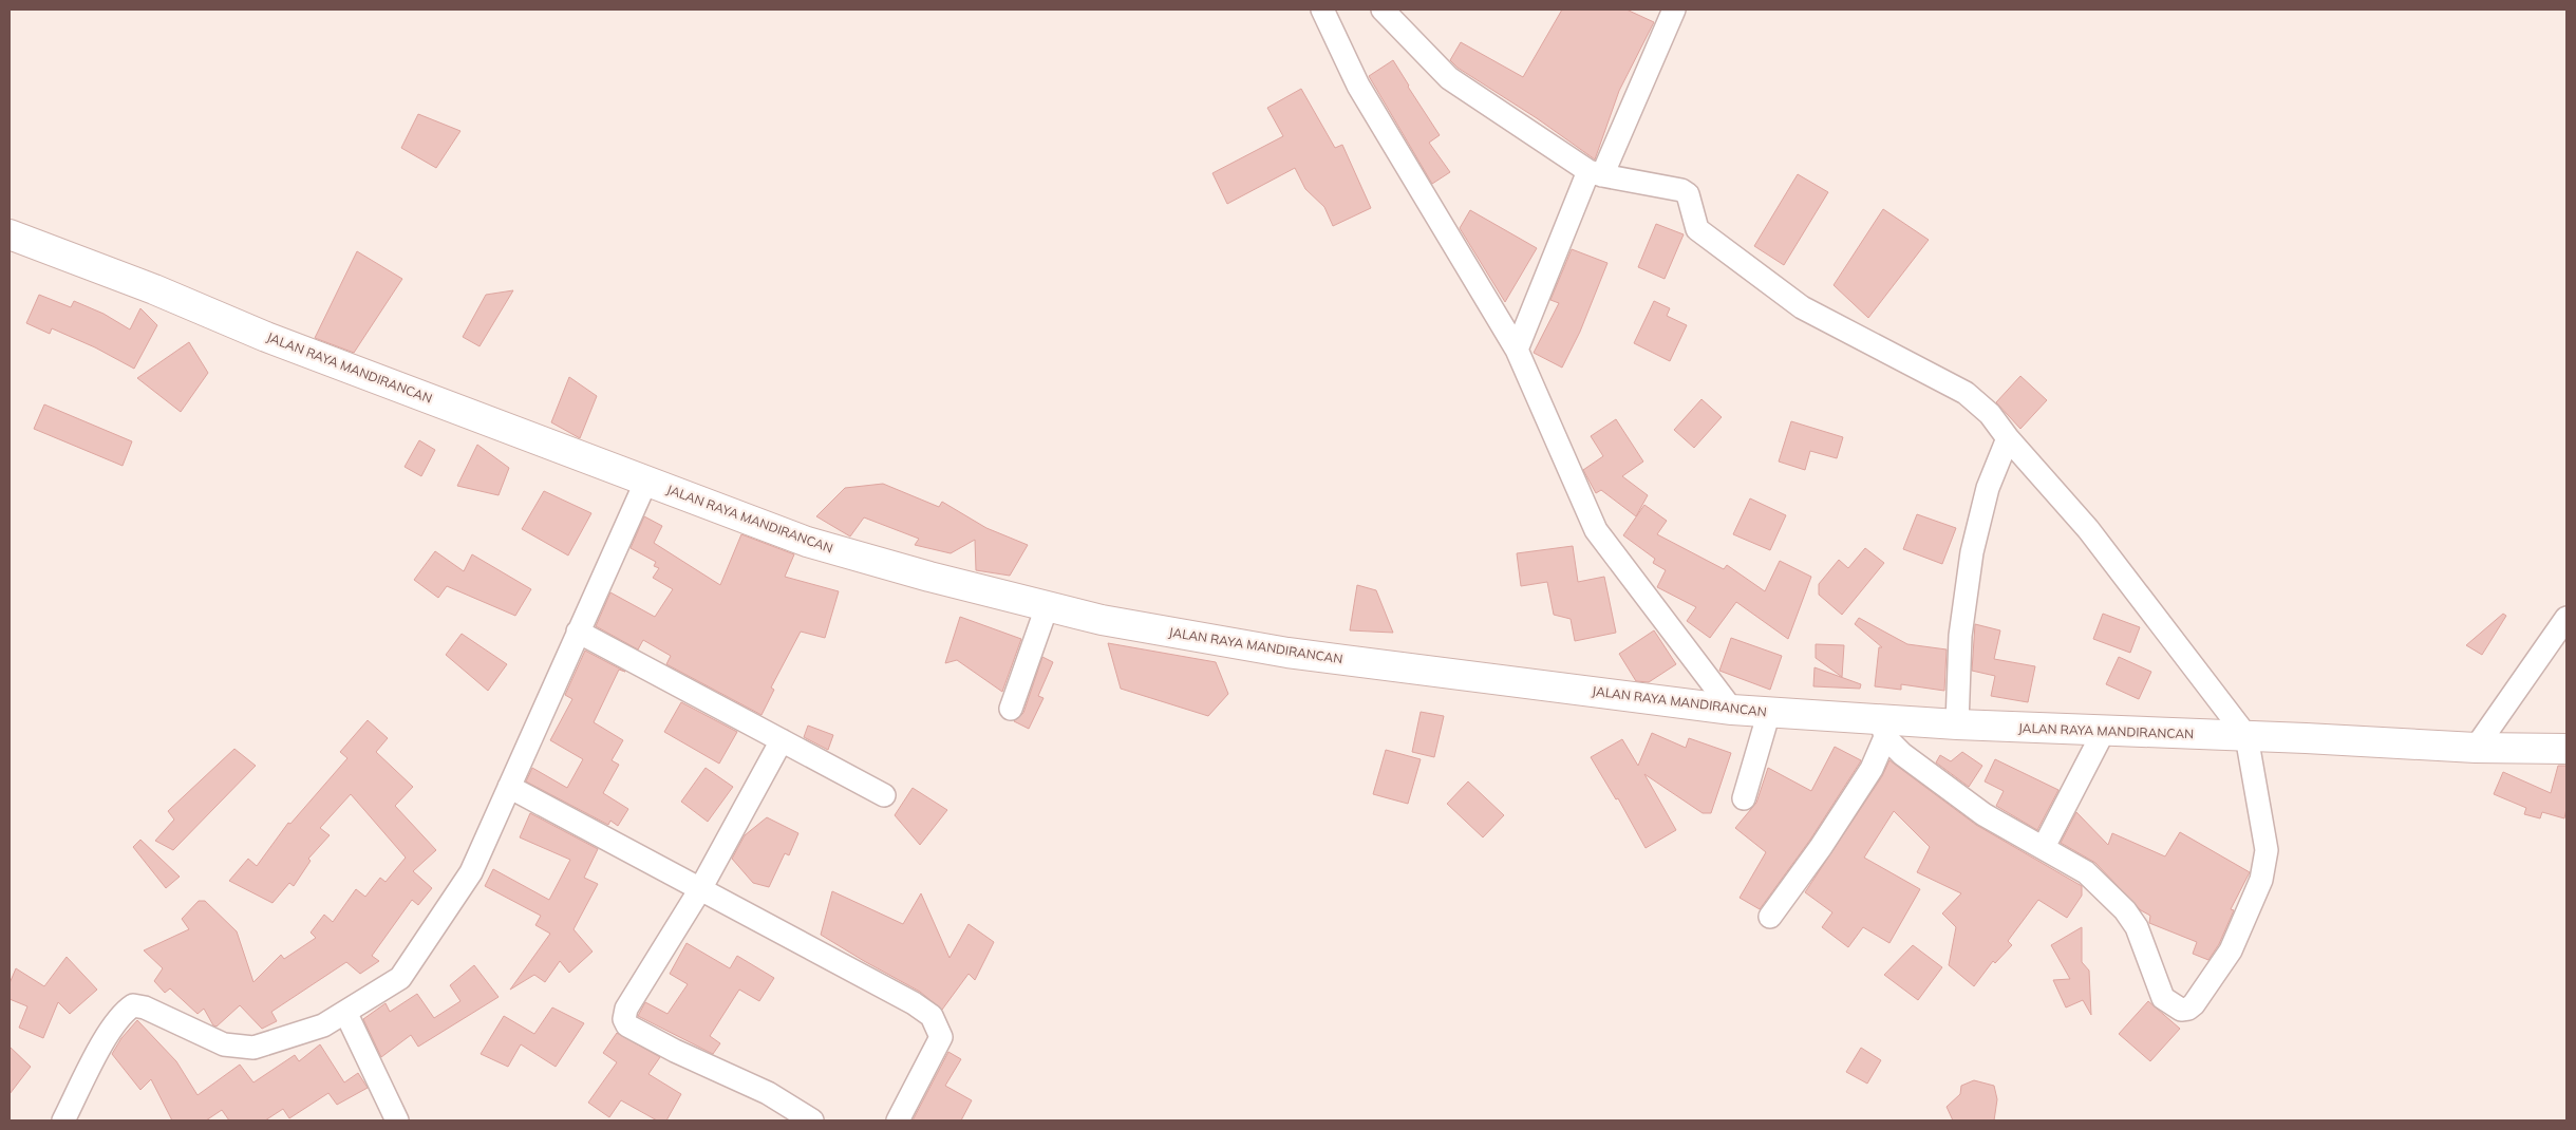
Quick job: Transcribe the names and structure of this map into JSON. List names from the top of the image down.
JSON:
{
  "streets": {
    "street": ["JALAN RAYA MANDIRANCAN"]
  }
}
